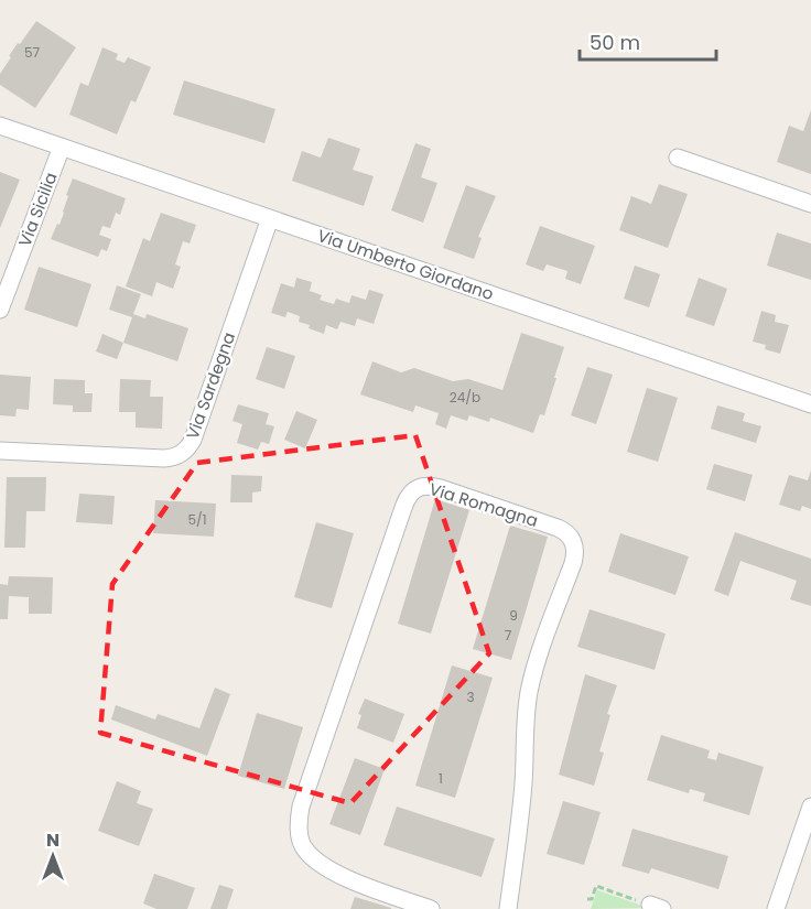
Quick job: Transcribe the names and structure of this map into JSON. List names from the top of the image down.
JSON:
{
  "streets": {
    "street": [
      "Via Sicilia",
      "Via Umberto Giordano",
      "Via Sardegna",
      "Via Romagna"
    ]
  },
  "crossings": [
    ["Via Sicilia", "Via Umberto Giordano"],
    ["Via Umberto Giordano", "Via Sardegna"]
  ],
  "house_numbers": [
    "57",
    "24/b",
    "5/1",
    "9",
    "7",
    "3",
    "1"
  ],
  "scale_bar": "50 m",
  "north": "top"
}
